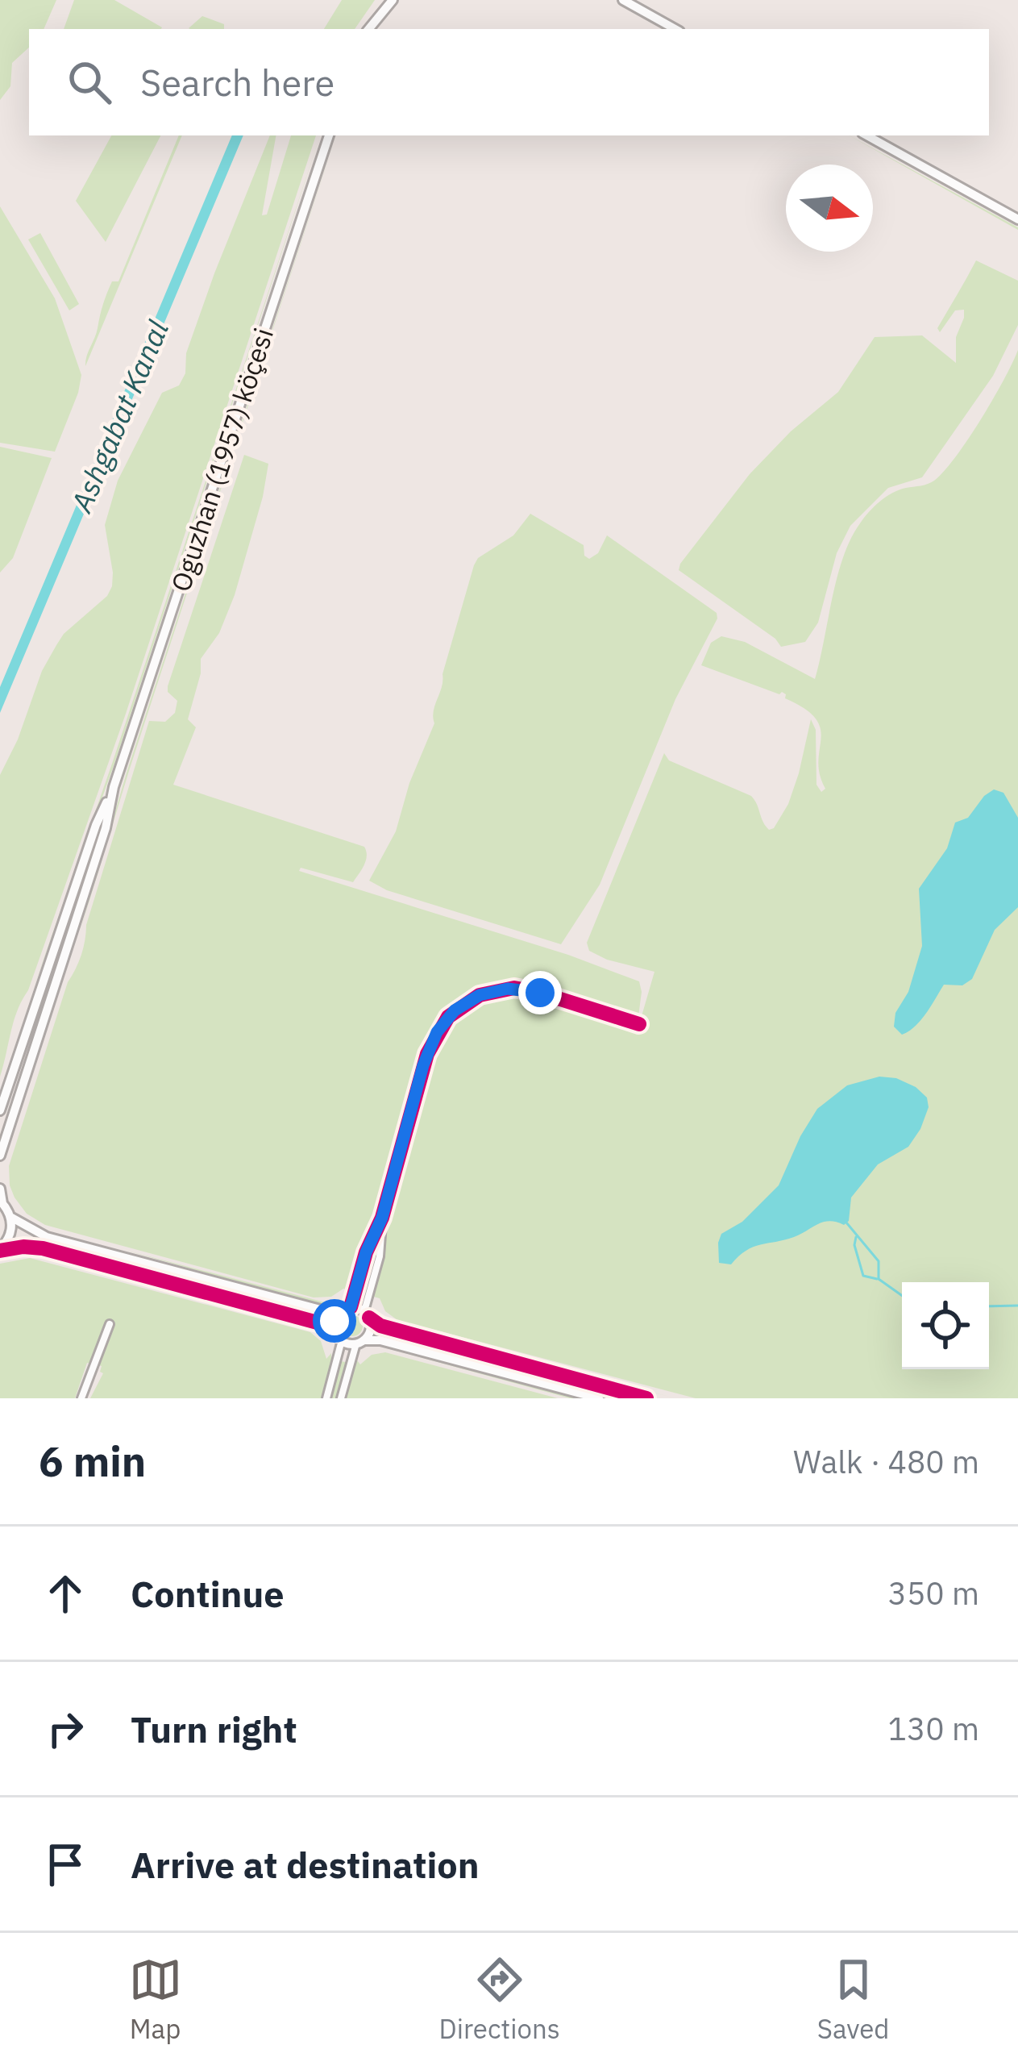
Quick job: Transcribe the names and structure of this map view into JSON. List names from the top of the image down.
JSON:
{
  "streets": {
    "main road": ["Oguzhan (1957) köçesi"]
  },
  "water": ["Ashgabat Kanal"],
  "north": "right",
  "page": {
    "search": "Search here",
    "heading": ["6 min", "Walk · 480 m"],
    "list": [
      ["Continue", "350 m"],
      ["Turn right", "130 m"],
      "Arrive at destination"
    ],
    "nav": ["Map", "Directions", "Saved"]
  }
}
